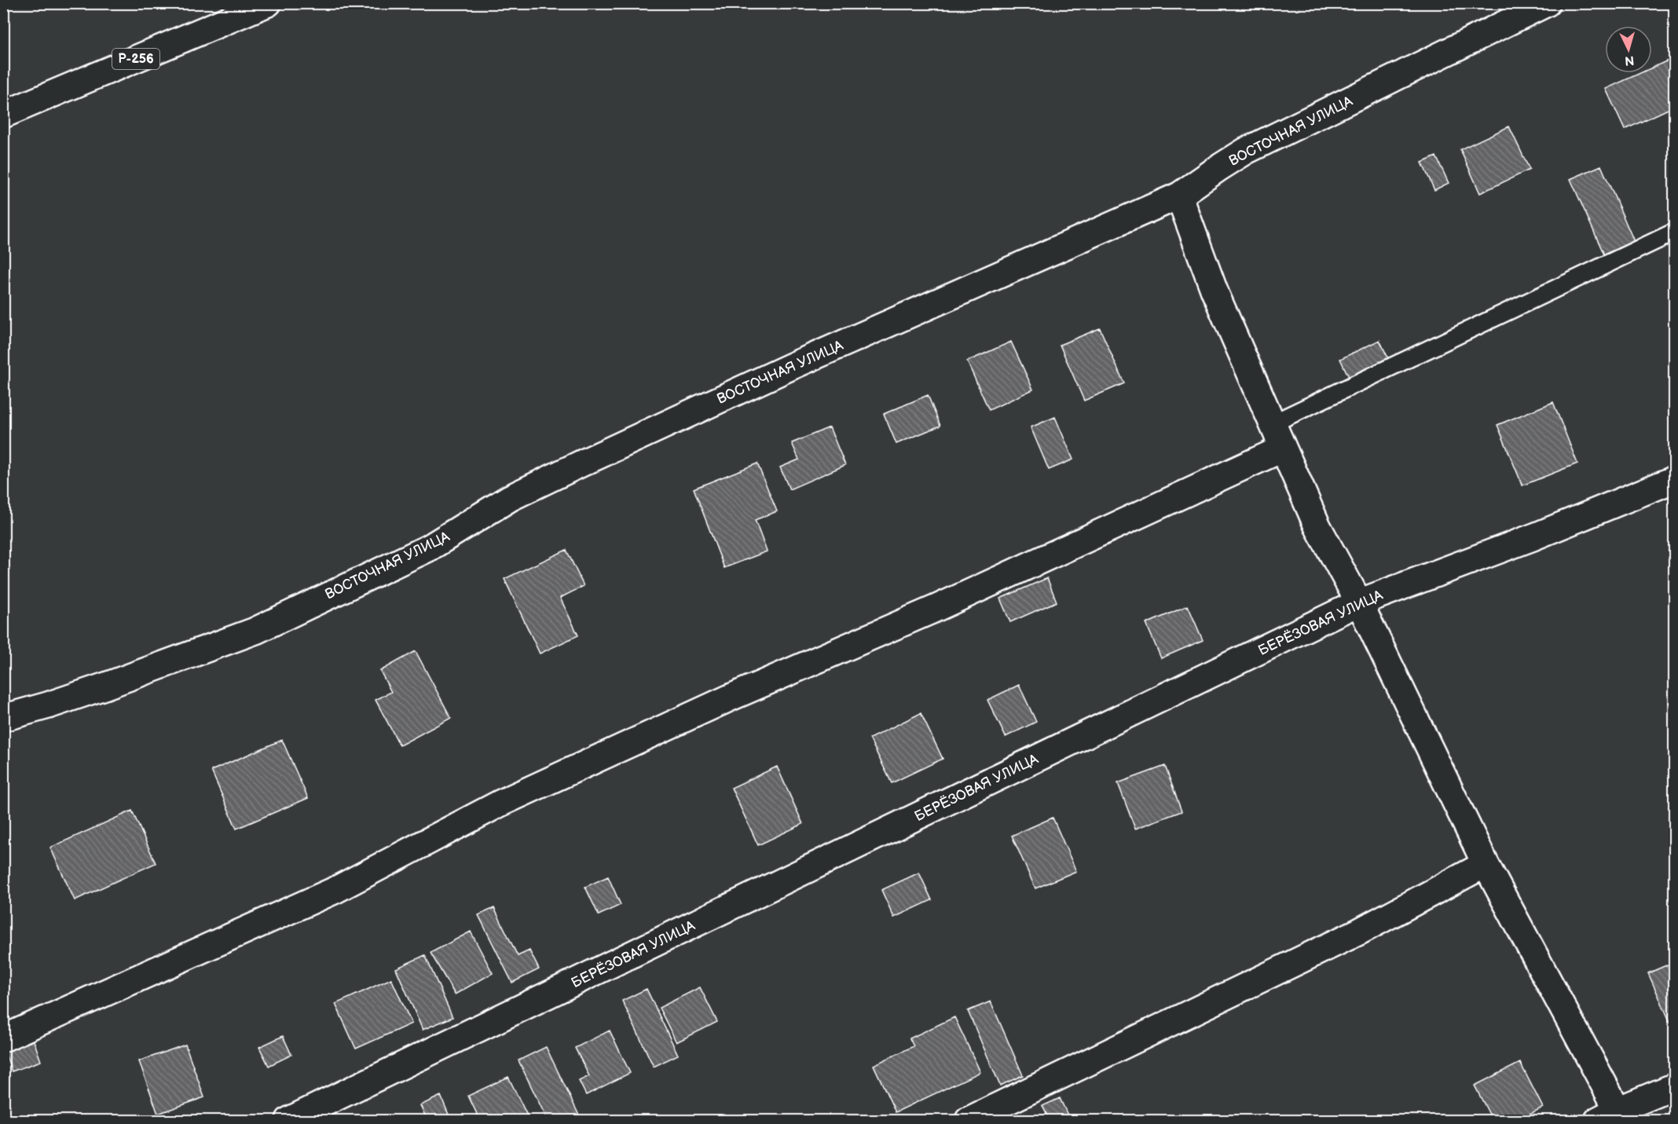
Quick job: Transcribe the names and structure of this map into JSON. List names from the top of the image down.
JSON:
{
  "streets": {
    "main road": ["Р-256", "ВОСТОЧНАЯ УЛИЦА", "БЕРЁЗОВАЯ УЛИЦА"]
  },
  "north": "bottom"
}
